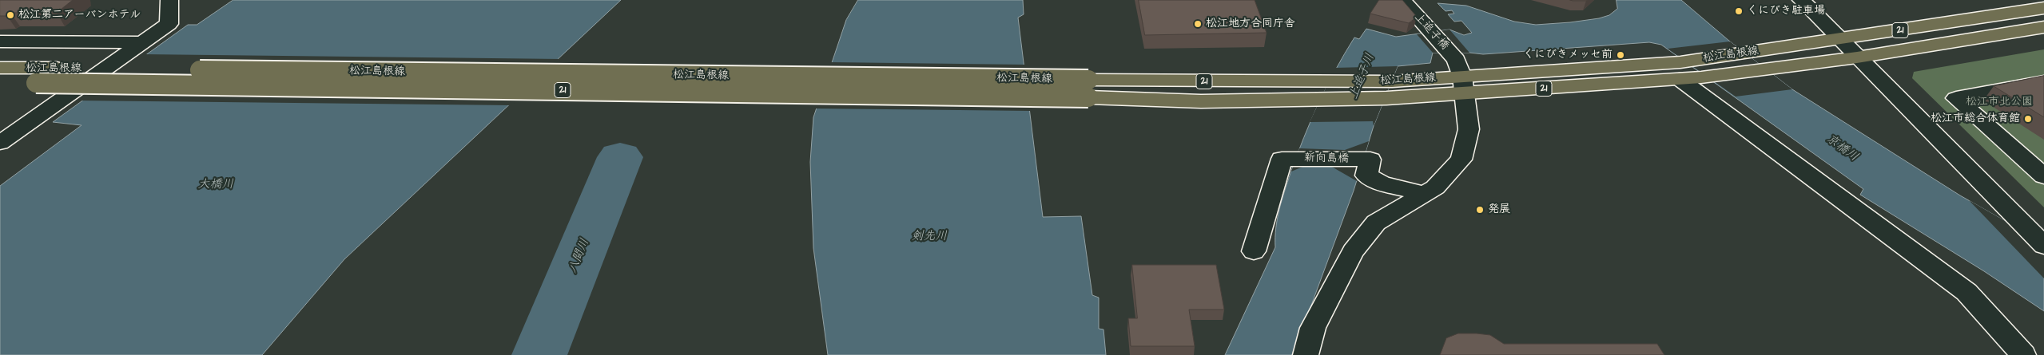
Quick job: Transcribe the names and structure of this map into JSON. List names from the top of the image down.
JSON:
{
  "streets": {
    "main road": ["21", "松江島根線"],
    "street": ["上追子橋", "新向島橋"]
  },
  "crossings": [
    ["上追子橋", "松江島根線"]
  ],
  "water": [
    "上追子川",
    "京橋川",
    "大橋川",
    "剣先川",
    "八間川"
  ],
  "parks": ["松江市北公園"],
  "places": [
    "くにびき駐車場",
    "松江第二アーバンホテル",
    "松江地方合同庁舎",
    "くにびきメッセ前",
    "松江市総合体育館",
    "発展"
  ]
}
